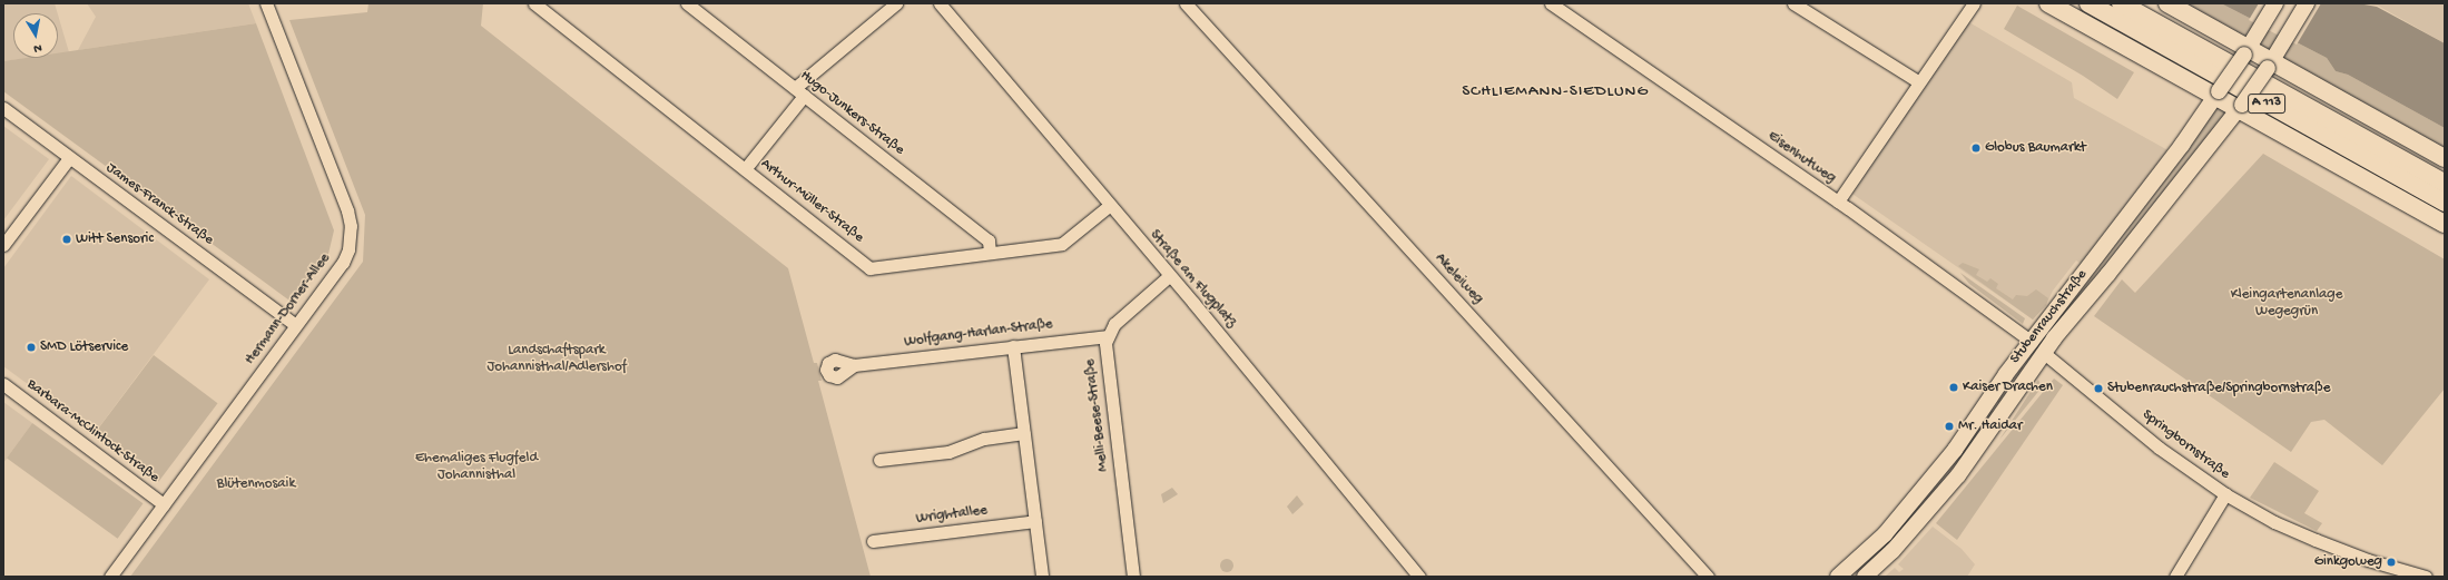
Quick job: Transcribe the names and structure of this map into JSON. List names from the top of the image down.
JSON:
{
  "streets": {
    "highway": ["A 113"],
    "main road": ["Stubenrauchstraße"],
    "street": [
      "Hugo-Junkers-Straße",
      "Eisenhutweg",
      "Arthur-Müller-Straße",
      "James-Franck-Straße",
      "Straße am Flugplatz",
      "Akeleiweg",
      "Hermann-Dorner-Allee",
      "Wolfgang-Harlan-Straße",
      "Melli-Beese-Straße",
      "Barbara-McClintock-Straße",
      "Springbornstraße",
      "Wrightallee"
    ]
  },
  "crossings": [
    ["Hugo-Junkers-Straße", "Arthur-Müller-Straße"],
    ["Eisenhutweg", "Stubenrauchstraße"],
    ["Arthur-Müller-Straße", "Straße am Flugplatz"],
    ["James-Franck-Straße", "Hermann-Dorner-Allee"],
    ["Hermann-Dorner-Allee", "Barbara-McClintock-Straße"],
    ["Stubenrauchstraße", "Springbornstraße"],
    ["Wolfgang-Harlan-Straße", "Melli-Beese-Straße"]
  ],
  "districts": ["SCHLIEMANN-SIEDLUNG"],
  "parks": [
    "Kleingartenanlage Wegegrün",
    "Landschaftspark Johannisthal/Adlershof",
    "Ehemaliges Flugfeld Johannisthal",
    "Blütenmosaik"
  ],
  "places": [
    "Globus Baumarkt",
    "Witt Sensoric",
    "SMD Lötservice",
    "Kaiser Drachen",
    "Stubenrauchstraße/Springbornstraße",
    "Mr. Haidar",
    "Ginkgoweg"
  ],
  "north": "bottom"
}
